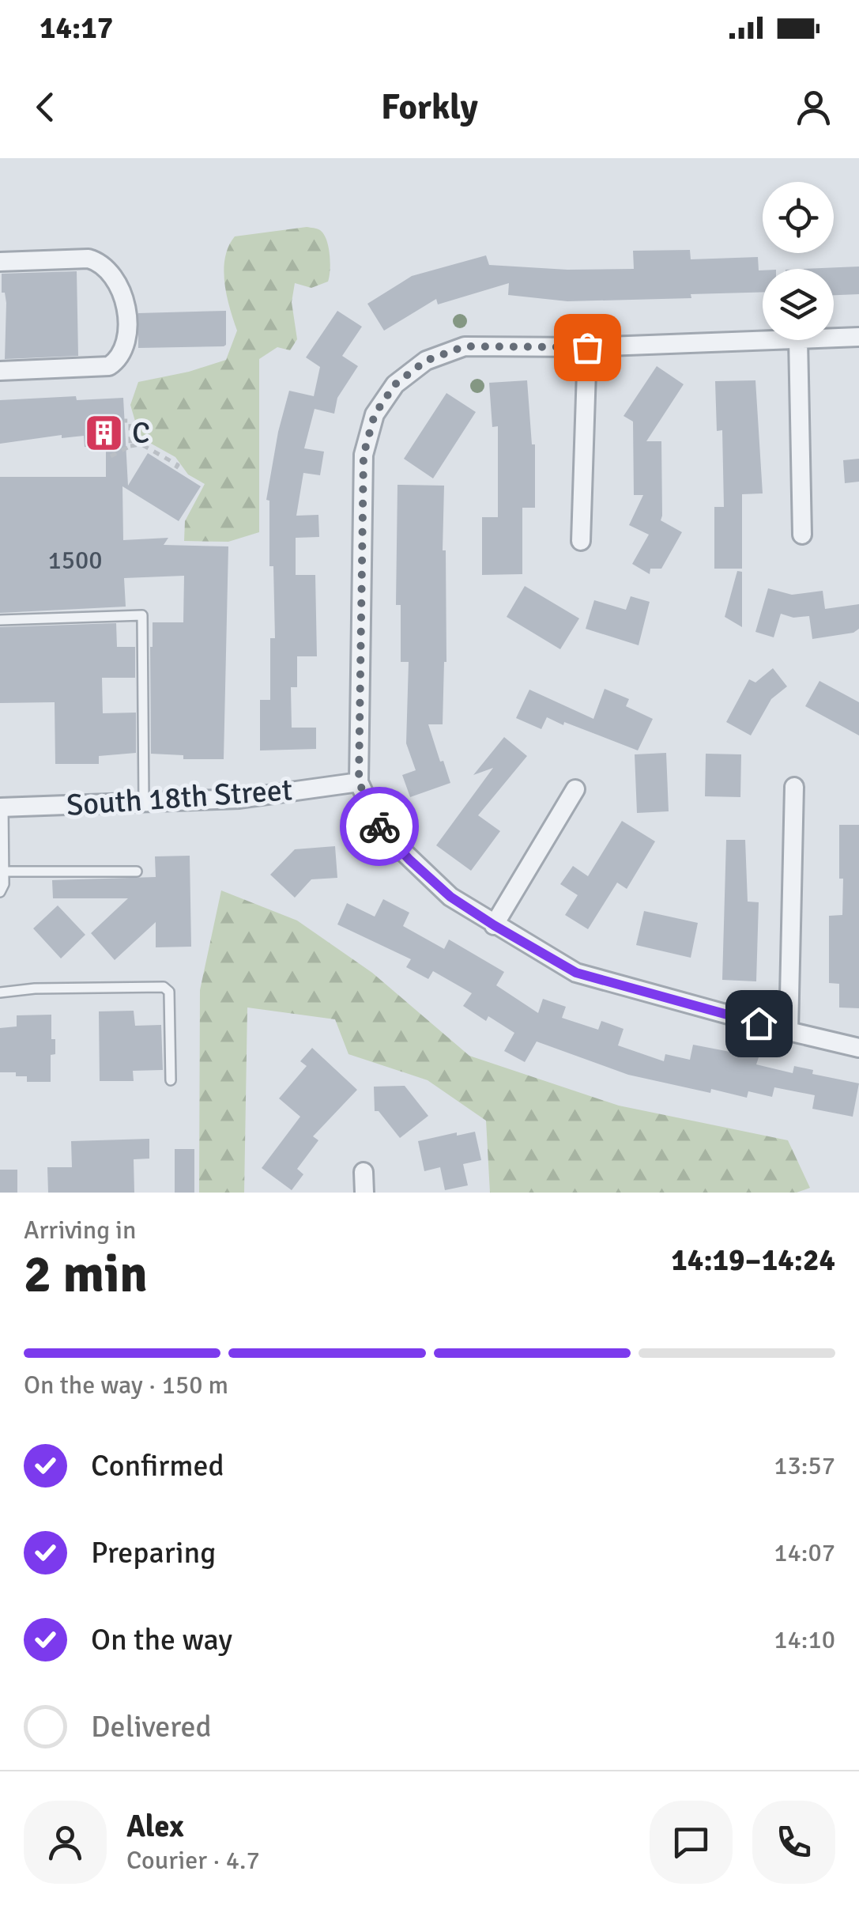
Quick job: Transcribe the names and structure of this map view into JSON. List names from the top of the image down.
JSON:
{
  "streets": {
    "street": ["South 18th Street"]
  },
  "places": {
    "building": ["C"]
  },
  "house_numbers": ["1500"],
  "page": {
    "status": "14:17",
    "header": "Forkly",
    "heading": ["2 min", "Arriving in", "14:19–14:24"],
    "panel": ["Alex", "Courier · 4.7"],
    "bar": "On the way · 150 m",
    "list": [
      ["Confirmed", "13:57"],
      ["Preparing", "14:07"],
      ["On the way", "14:10"],
      "Delivered"
    ]
  }
}
